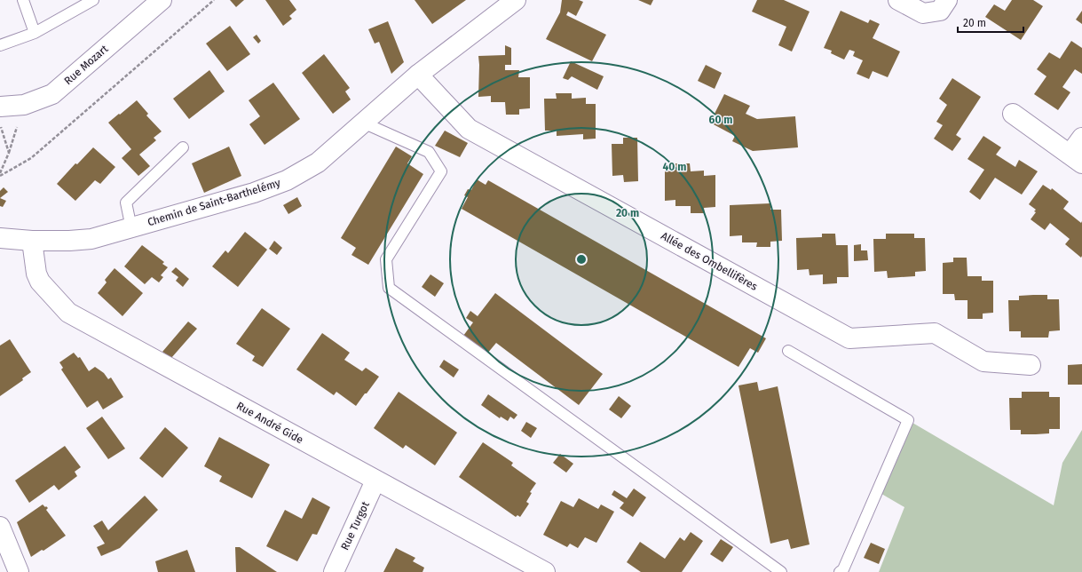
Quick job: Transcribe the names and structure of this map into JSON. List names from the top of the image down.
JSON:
{
  "streets": {
    "street": [
      "Rue Mozart",
      "Chemin de Saint-Barthelémy",
      "Allée des Ombellifères",
      "Rue André Gide",
      "Rue Turgot"
    ]
  },
  "crossings": [
    ["Chemin de Saint-Barthelémy", "Allée des Ombellifères"],
    ["Chemin de Saint-Barthelémy", "Rue André Gide"],
    ["Rue André Gide", "Rue Turgot"]
  ],
  "scale_bar": "20 m",
  "rings": ["60 m", "40 m", "20 m"]
}
